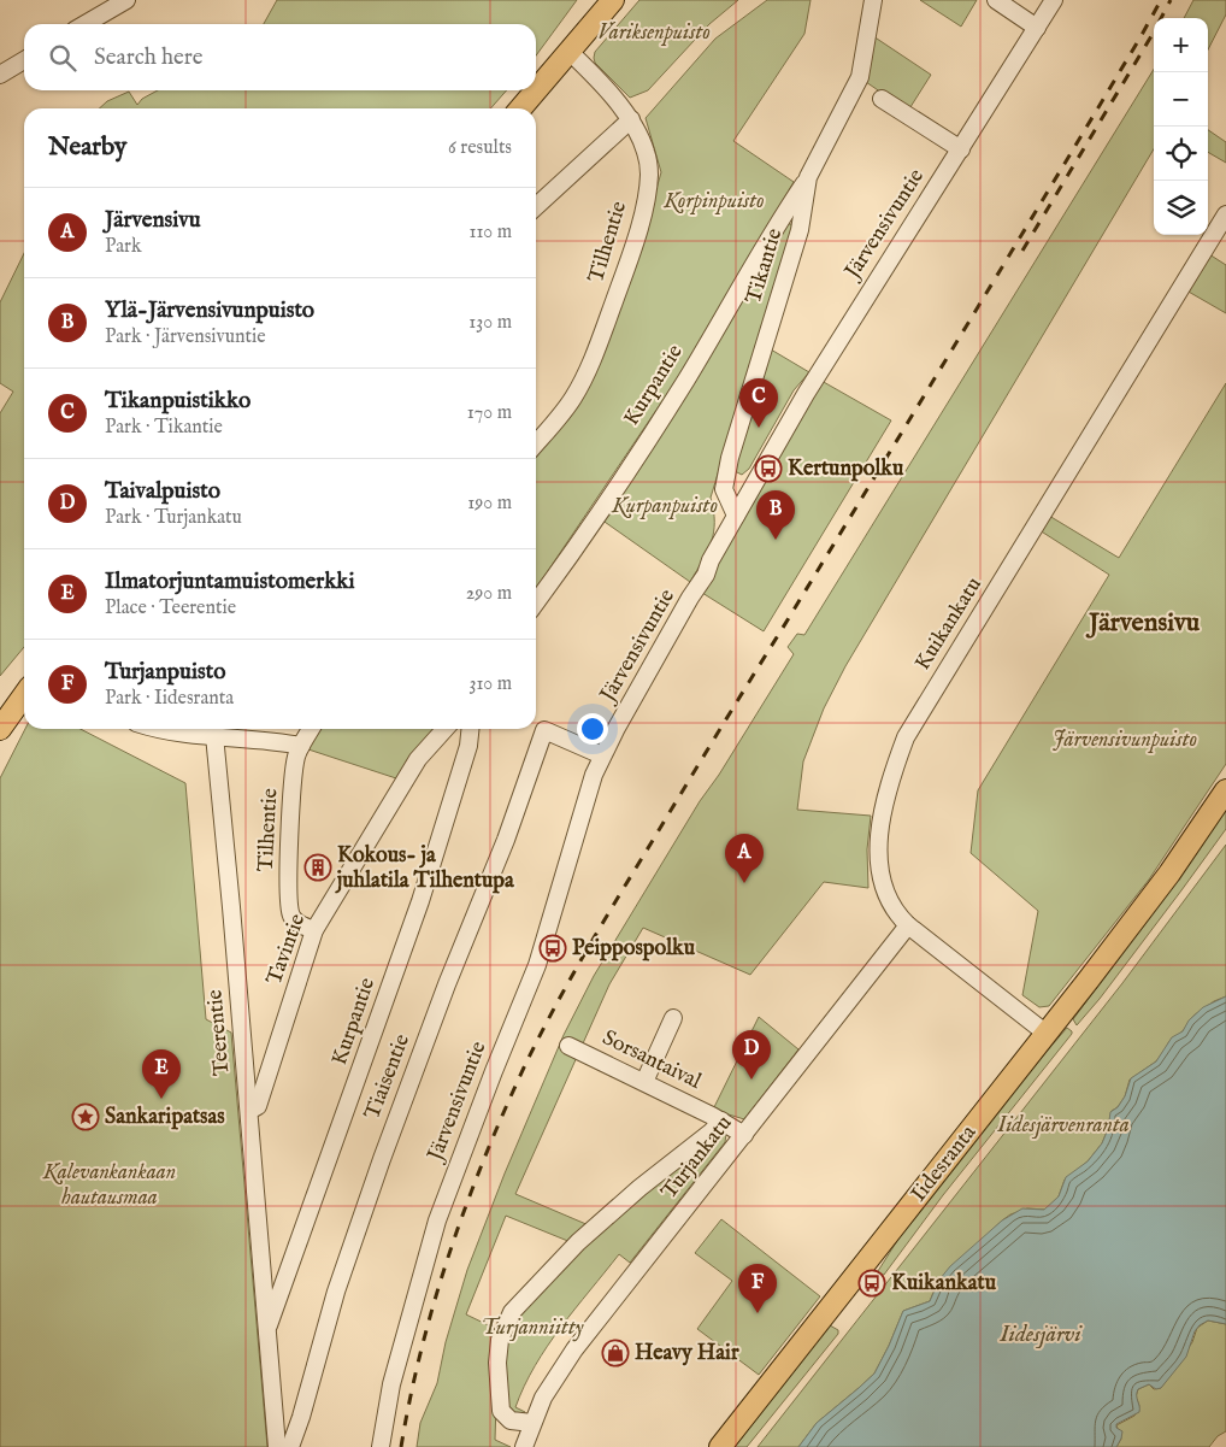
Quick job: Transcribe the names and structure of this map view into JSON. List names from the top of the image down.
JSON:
{
  "streets": {
    "main road": ["Iidesranta"],
    "street": [
      "Järvensivuntie",
      "Tilhentie",
      "Tikantie",
      "Kurpantie",
      "Kuikankatu",
      "Tavintie",
      "Teerentie",
      "Sorsantaival",
      "Tiaisentie",
      "Turjankatu"
    ]
  },
  "crossings": [
    ["Järvensivuntie", "Tikantie"],
    ["Järvensivuntie", "Tiaisentie"],
    ["Tilhentie", "Tavintie"],
    ["Tikantie", "Kurpantie"],
    ["Kurpantie", "Teerentie"],
    ["Kuikankatu", "Turjankatu"],
    ["Kuikankatu", "Iidesranta"],
    ["Tavintie", "Teerentie"],
    ["Sorsantaival", "Turjankatu"]
  ],
  "districts": ["Järvensivu"],
  "water": ["Iidesjärvi"],
  "parks": [
    "Variksenpuisto",
    "Korpinpuisto",
    "Kurpanpuisto",
    "Järvensivunpuisto",
    "Iidesjärvenranta",
    "Kalevankankaan hautausmaa",
    "Turjanniitty"
  ],
  "places": {
    "bus stop": ["Kertunpolku", "Peippospolku", "Kuikankatu"],
    "building": ["Kokous- ja juhlatila Tilhentupa"],
    "place": ["Sankaripatsas"],
    "shop": ["Heavy Hair"]
  },
  "page": {
    "map_buttons": ["+", "−"],
    "search": "Search here",
    "heading": ["Nearby", "6 results"],
    "list": [
      {
        "mark": "A",
        "name": "Järvensivu",
        "note": "Park",
        "value": "110 m"
      },
      {
        "mark": "B",
        "name": "Ylä-Järvensivunpuisto",
        "note": "Park · Järvensivuntie",
        "value": "130 m"
      },
      {
        "mark": "C",
        "name": "Tikanpuistikko",
        "note": "Park · Tikantie",
        "value": "170 m"
      },
      {
        "mark": "D",
        "name": "Taivalpuisto",
        "note": "Park · Turjankatu",
        "value": "190 m"
      },
      {
        "mark": "E",
        "name": "Ilmatorjuntamuistomerkki",
        "note": "Place · Teerentie",
        "value": "290 m"
      },
      {
        "mark": "F",
        "name": "Turjanpuisto",
        "note": "Park · Iidesranta",
        "value": "310 m"
      }
    ],
    "pins": [
      "C",
      "B",
      "A",
      "D",
      "E",
      "F"
    ]
  }
}
